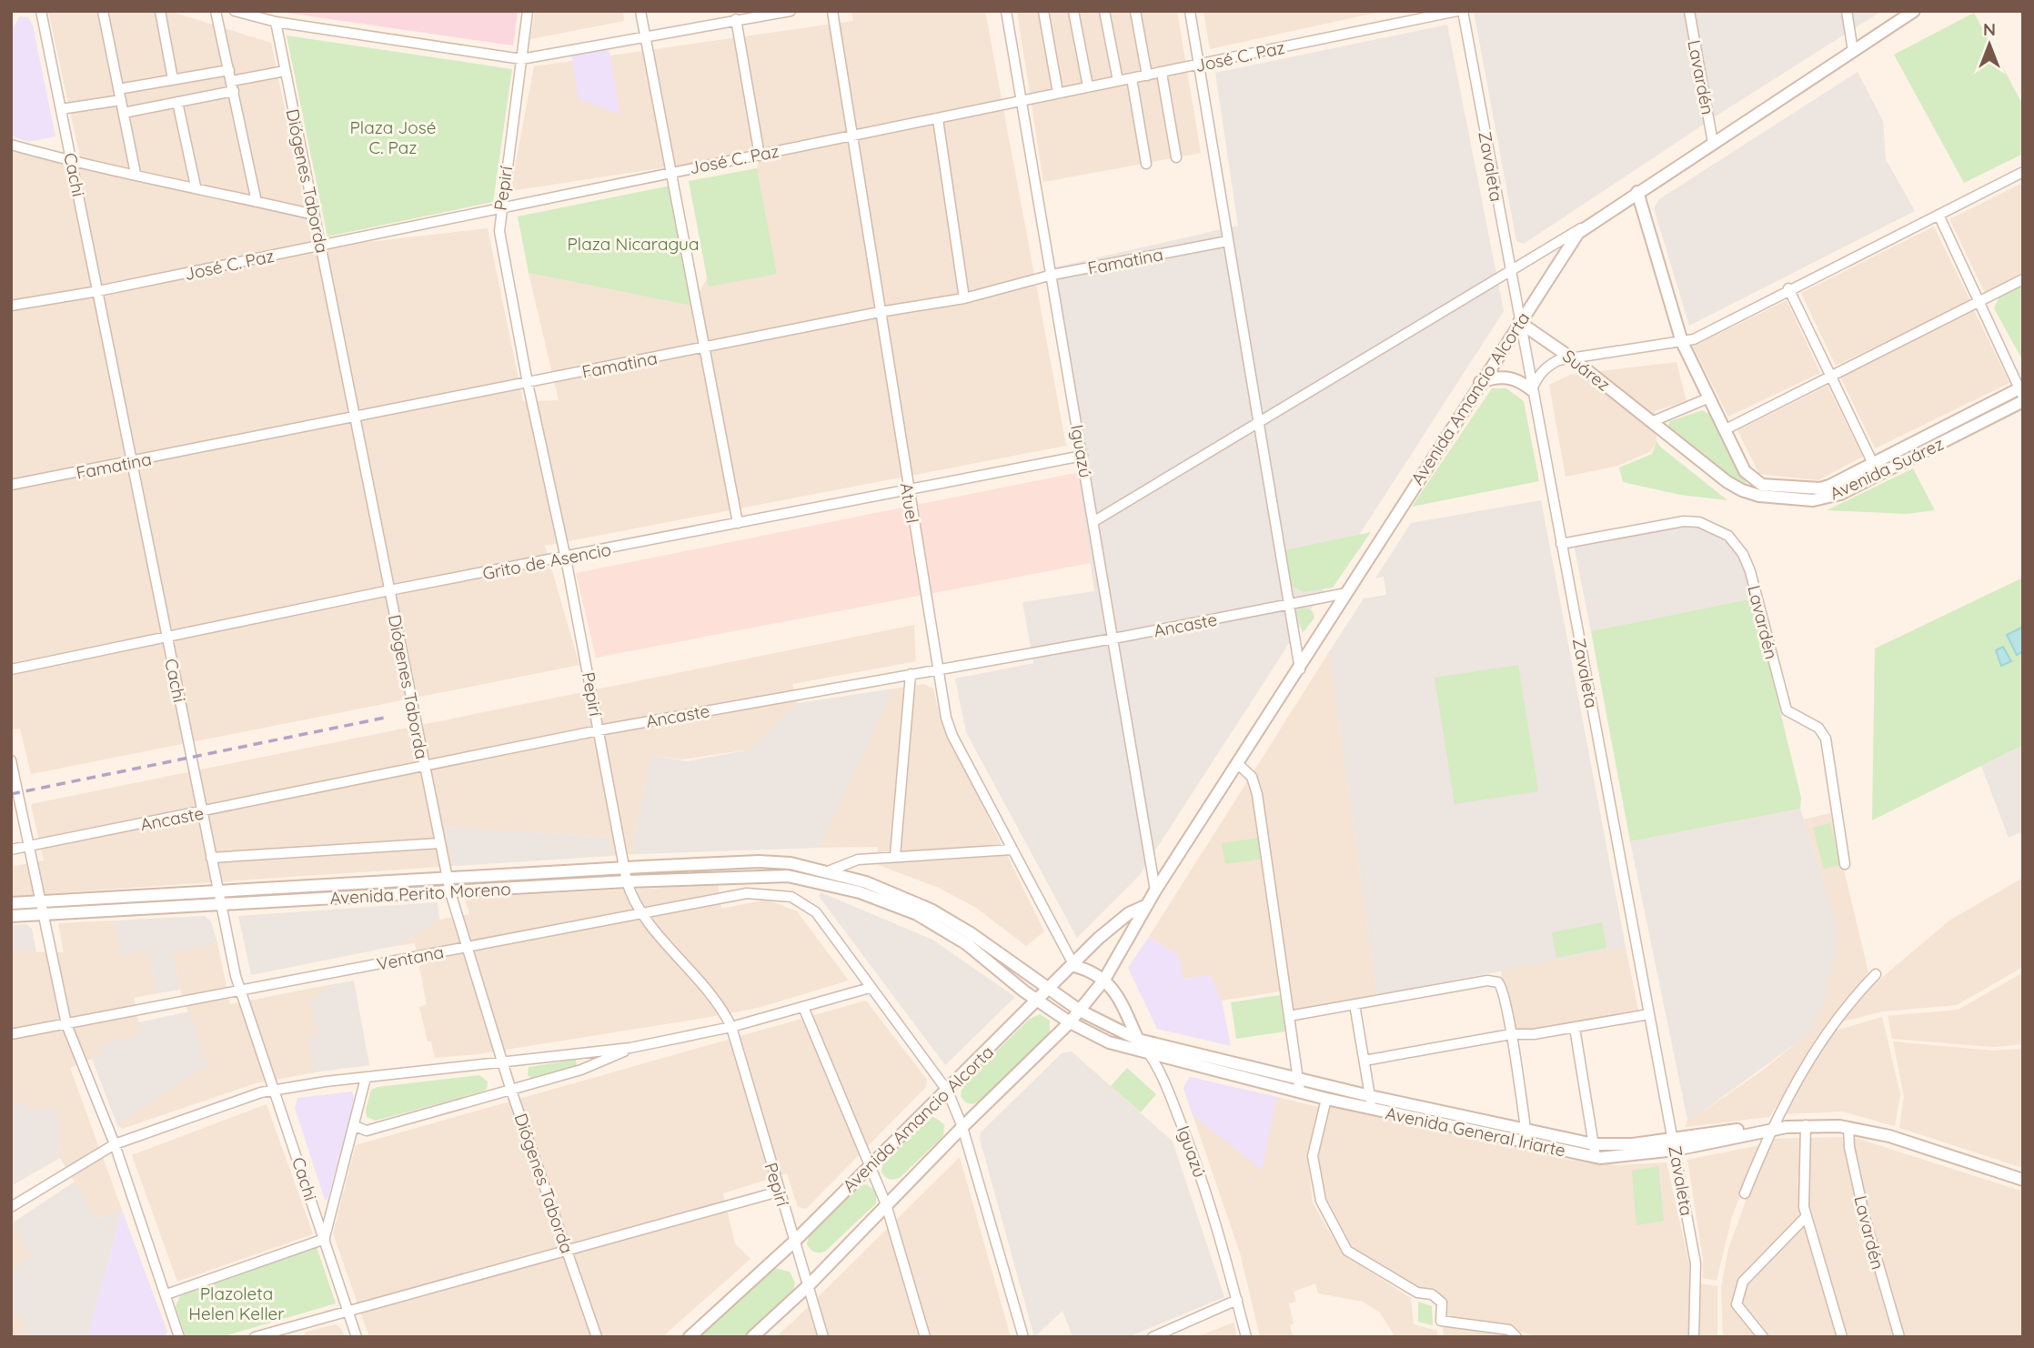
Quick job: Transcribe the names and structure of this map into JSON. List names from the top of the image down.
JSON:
{
  "streets": {
    "main road": [
      "Suárez",
      "Avenida Amancio Alcorta",
      "Iguazú",
      "Avenida Suárez",
      "Avenida Perito Moreno",
      "Avenida General Iriarte"
    ],
    "street": [
      "José C. Paz",
      "Lavardén",
      "Zavaleta",
      "Cachi",
      "Diógenes Taborda",
      "Pepirí",
      "Famatina",
      "Atuel",
      "Grito de Asencio",
      "Ancaste",
      "Ventana"
    ]
  },
  "crossings": [
    ["José C. Paz", "Cachi"],
    ["José C. Paz", "Diógenes Taborda"],
    ["José C. Paz", "Pepirí"],
    ["José C. Paz", "Iguazú"],
    ["José C. Paz", "Atuel"],
    ["Lavardén", "Zavaleta"],
    ["Lavardén", "Avenida Amancio Alcorta"],
    ["Lavardén", "Avenida General Iriarte"],
    ["Zavaleta", "Suárez"],
    ["Zavaleta", "Avenida Amancio Alcorta"],
    ["Zavaleta", "Avenida General Iriarte"],
    ["Cachi", "Famatina"],
    ["Cachi", "Grito de Asencio"],
    ["Cachi", "Ancaste"],
    ["Cachi", "Avenida Perito Moreno"],
    ["Cachi", "Ventana"],
    ["Diógenes Taborda", "Famatina"],
    ["Diógenes Taborda", "Grito de Asencio"],
    ["Diógenes Taborda", "Ancaste"],
    ["Diógenes Taborda", "Avenida Perito Moreno"],
    ["Diógenes Taborda", "Ventana"],
    ["Pepirí", "Famatina"],
    ["Pepirí", "Avenida Amancio Alcorta"],
    ["Pepirí", "Grito de Asencio"],
    ["Pepirí", "Ancaste"],
    ["Pepirí", "Avenida Perito Moreno"],
    ["Pepirí", "Ventana"],
    ["Famatina", "Iguazú"],
    ["Famatina", "Atuel"],
    ["Suárez", "Avenida Amancio Alcorta"],
    ["Suárez", "Avenida Suárez"],
    ["Avenida Amancio Alcorta", "Iguazú"],
    ["Avenida Amancio Alcorta", "Atuel"],
    ["Avenida Amancio Alcorta", "Ancaste"],
    ["Avenida Amancio Alcorta", "Avenida General Iriarte"],
    ["Iguazú", "Grito de Asencio"],
    ["Iguazú", "Ancaste"],
    ["Iguazú", "Avenida General Iriarte"],
    ["Atuel", "Grito de Asencio"],
    ["Atuel", "Ancaste"],
    ["Avenida Perito Moreno", "Avenida General Iriarte"]
  ],
  "parks": ["Plaza José C. Paz", "Plaza Nicaragua", "Plazoleta Helen Keller"],
  "north": "top"
}
